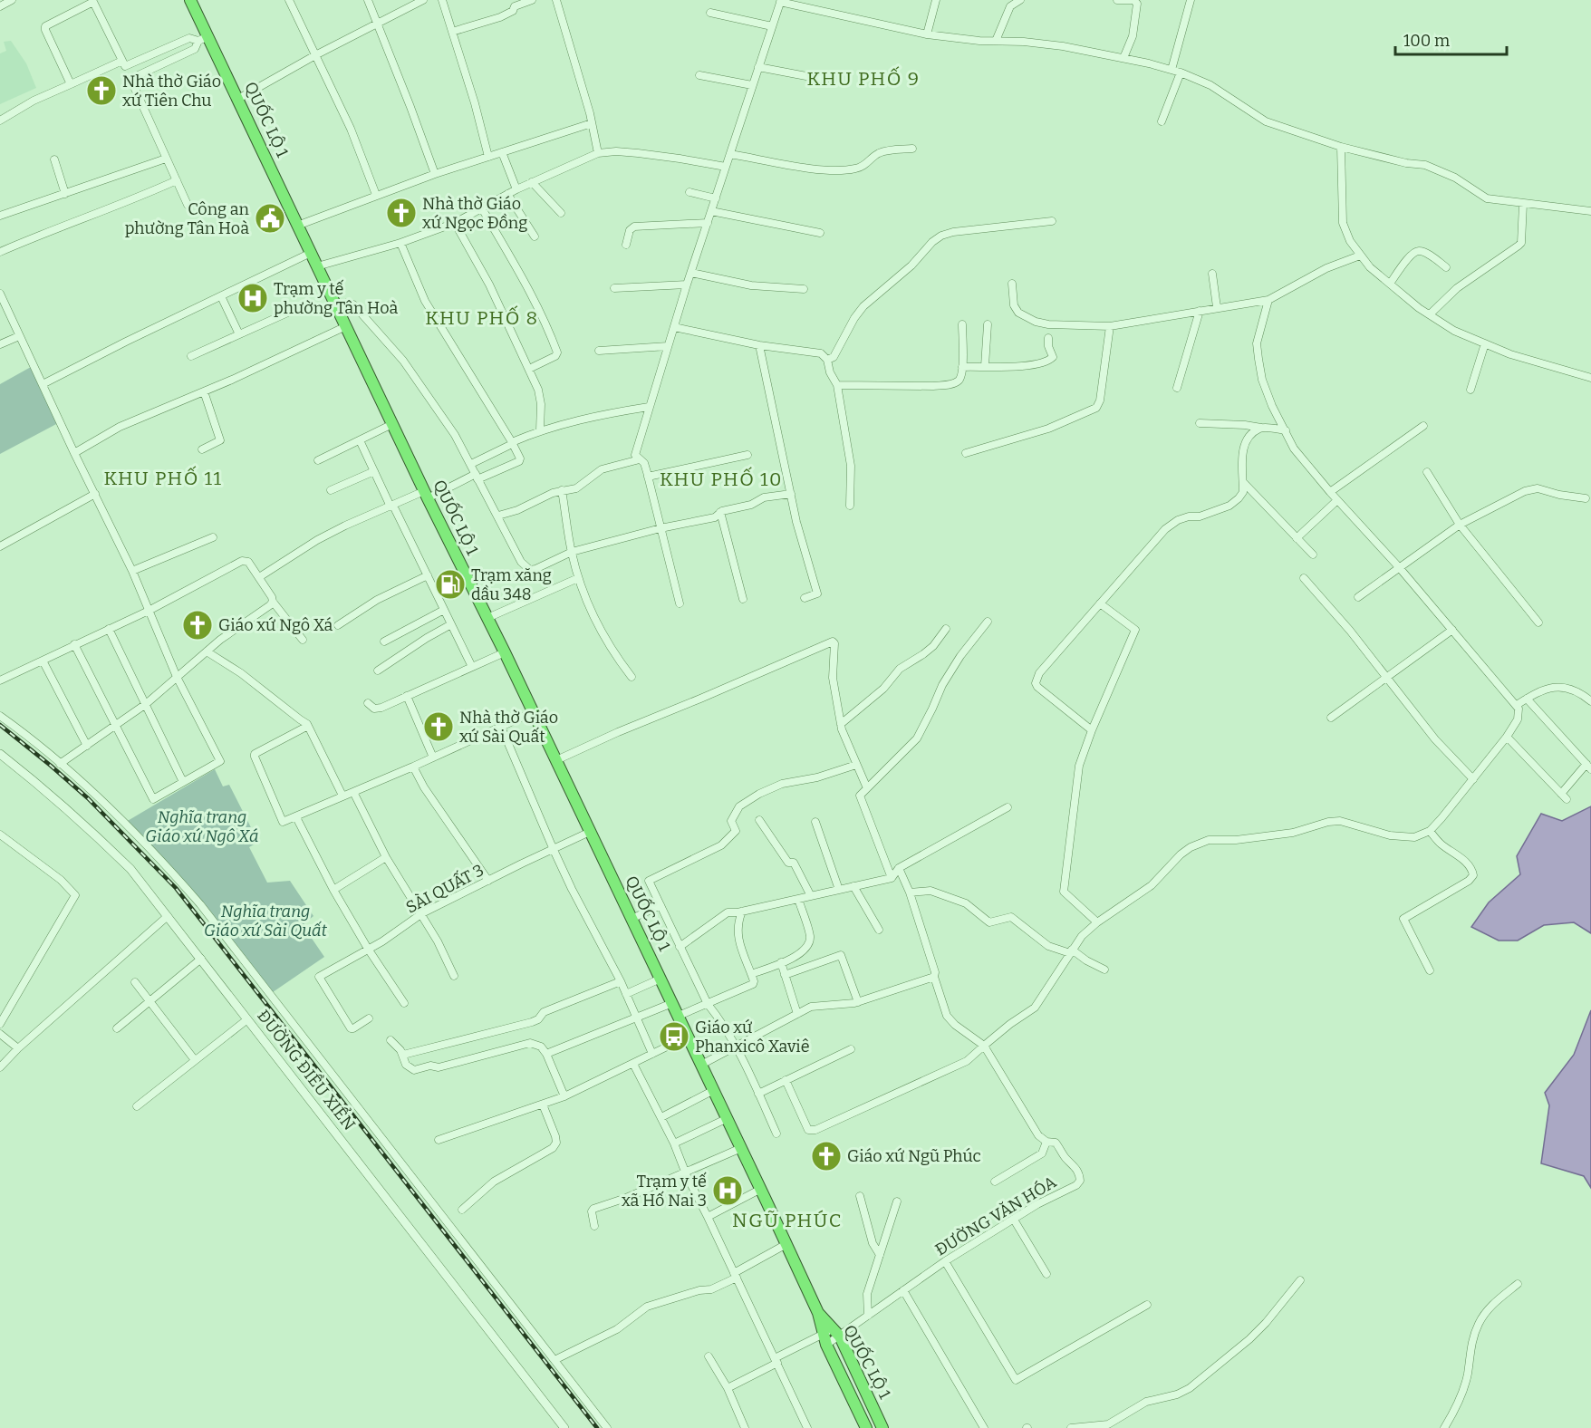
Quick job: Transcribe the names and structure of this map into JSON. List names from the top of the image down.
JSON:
{
  "streets": {
    "highway": ["QUỐC LỘ 1"],
    "street": ["SÀI QUẤT 3", "ĐƯỜNG ĐIỀU XIỂN", "ĐƯỜNG VĂN HÓA"]
  },
  "crossings": [
    ["QUỐC LỘ 1", "SÀI QUẤT 3"],
    ["QUỐC LỘ 1", "ĐƯỜNG VĂN HÓA"]
  ],
  "districts": [
    "KHU PHỐ 9",
    "KHU PHỐ 8",
    "KHU PHỐ 11",
    "KHU PHỐ 10",
    "NGŨ PHÚC"
  ],
  "parks": ["Nghĩa trang Giáo xứ Ngô Xá", "Nghĩa trang Giáo xứ Sài Quất"],
  "places": {
    "church": [
      "Nhà thờ Giáo xứ Tiên Chu",
      "Nhà thờ Giáo xứ Ngọc Đồng",
      "Giáo xứ Ngô Xá",
      "Nhà thờ Giáo xứ Sài Quất",
      "Giáo xứ Ngũ Phúc"
    ],
    "public building": ["Công an phường Tân Hoà"],
    "hospital": ["Trạm y tế phường Tân Hoà", "Trạm y tế xã Hố Nai 3"],
    "fuel station": ["Trạm xăng dầu 348"],
    "bus stop": ["Giáo xứ Phanxicô Xaviê"]
  },
  "scale_bar": "100 m"
}
